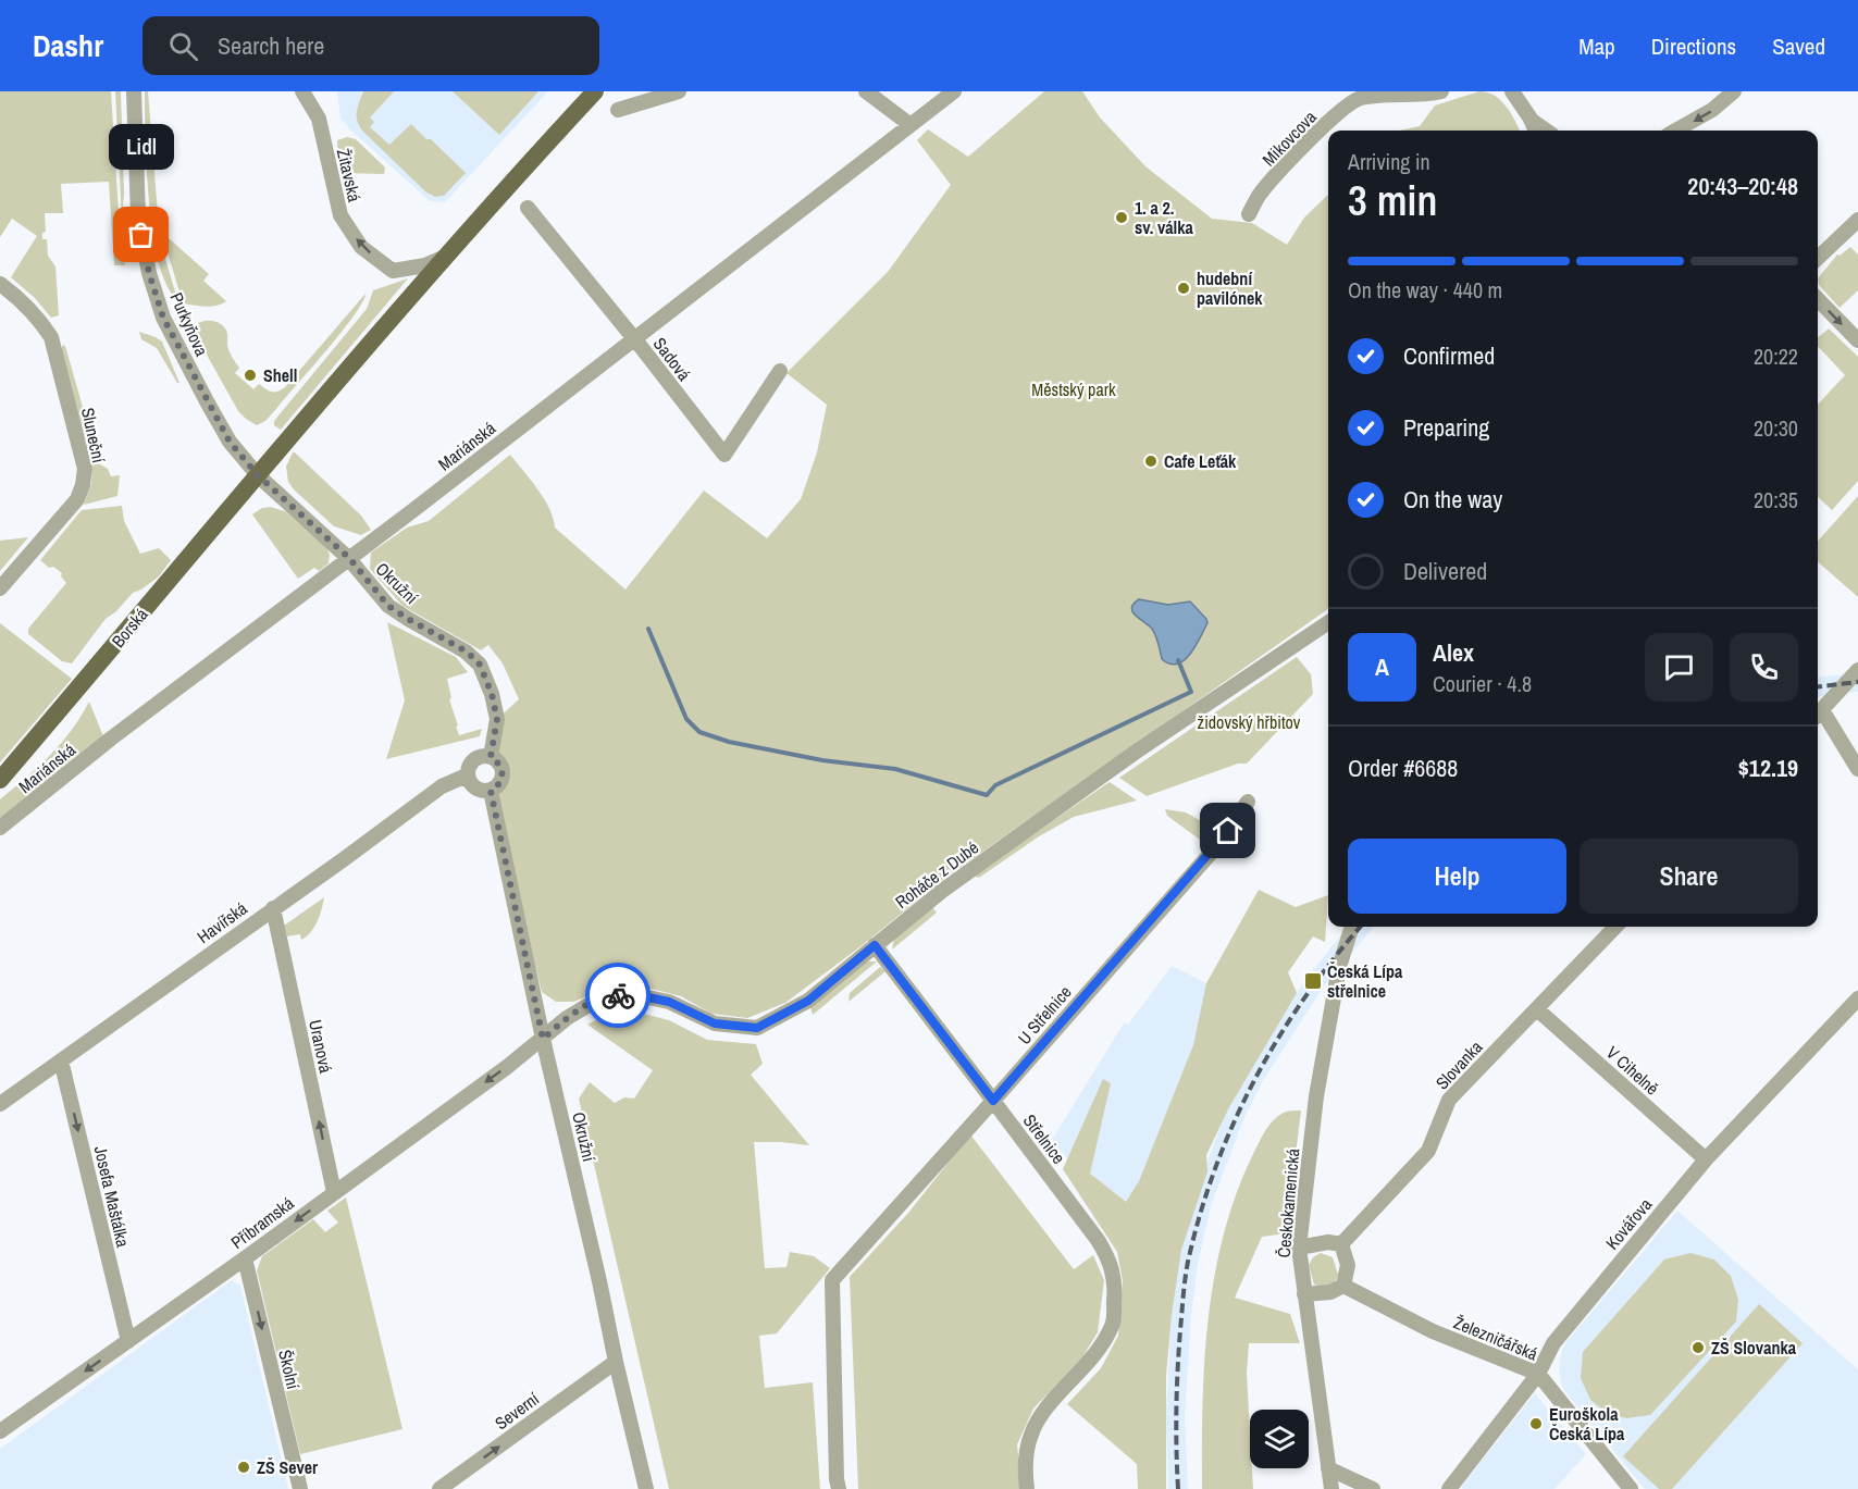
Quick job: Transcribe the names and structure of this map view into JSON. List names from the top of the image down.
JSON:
{
  "streets": {
    "main road": ["Borská"],
    "street": [
      "Mikovcova",
      "Žitavská",
      "Purkyňova",
      "Sadová",
      "Sluneční",
      "Mariánská",
      "Okružní",
      "Roháče z Dubé",
      "Havířská",
      "U Střelnice",
      "Uranová",
      "Slovanka",
      "V Cihelně",
      "Střelnice",
      "Josefa Maštálka",
      "Českokamenická",
      "Příbramská",
      "Kovářova",
      "Železničářská",
      "Školní",
      "Severní"
    ]
  },
  "crossings": [
    ["Žitavská", "Borská"],
    ["Purkyňova", "Okružní"],
    ["Purkyňova", "Borská"],
    ["Sadová", "Mariánská"],
    ["Mariánská", "Okružní"],
    ["Okružní", "Borská"],
    ["Okružní", "Roháče z Dubé"],
    ["Okružní", "Havířská"],
    ["Okružní", "Příbramská"],
    ["Okružní", "Severní"],
    ["Roháče z Dubé", "Příbramská"],
    ["Havířská", "Uranová"],
    ["Havířská", "Josefa Maštálka"],
    ["U Střelnice", "Střelnice"],
    ["Uranová", "Příbramská"],
    ["Slovanka", "V Cihelně"],
    ["Slovanka", "Českokamenická"],
    ["Slovanka", "Železničářská"],
    ["V Cihelně", "Kovářova"],
    ["Josefa Maštálka", "Příbramská"],
    ["Českokamenická", "Železničářská"],
    ["Příbramská", "Školní"],
    ["Kovářova", "Železničářská"]
  ],
  "one_way": [
    "Žitavská",
    "Uranová",
    "Josefa Maštálka",
    "Příbramská",
    "Školní",
    "Severní"
  ],
  "parks": ["Městský park", "židovský hřbitov"],
  "places": {
    "other": [
      "1. a 2. sv. válka",
      "Lidl",
      "hudební pavilónek",
      "Shell",
      "Cafe Leťák",
      "ZŠ Slovanka",
      "Euroškola Česká Lípa",
      "ZŠ Sever"
    ],
    "transit": ["Česká Lípa střelnice"]
  },
  "page": {
    "header": "Dashr",
    "search": "Search here",
    "nav": ["Map", "Directions", "Saved"],
    "bubble": "Lidl",
    "heading": ["3 min", "Arriving in", "20:43–20:48"],
    "panel": [
      "Alex",
      "Courier · 4.8",
      "Order #6688",
      "$12.19"
    ],
    "bar": "On the way · 440 m",
    "list": [
      ["Confirmed", "20:22"],
      ["Preparing", "20:30"],
      ["On the way", "20:35"],
      "Delivered"
    ],
    "round": "A",
    "buttons": ["Help", "Share"]
  }
}
